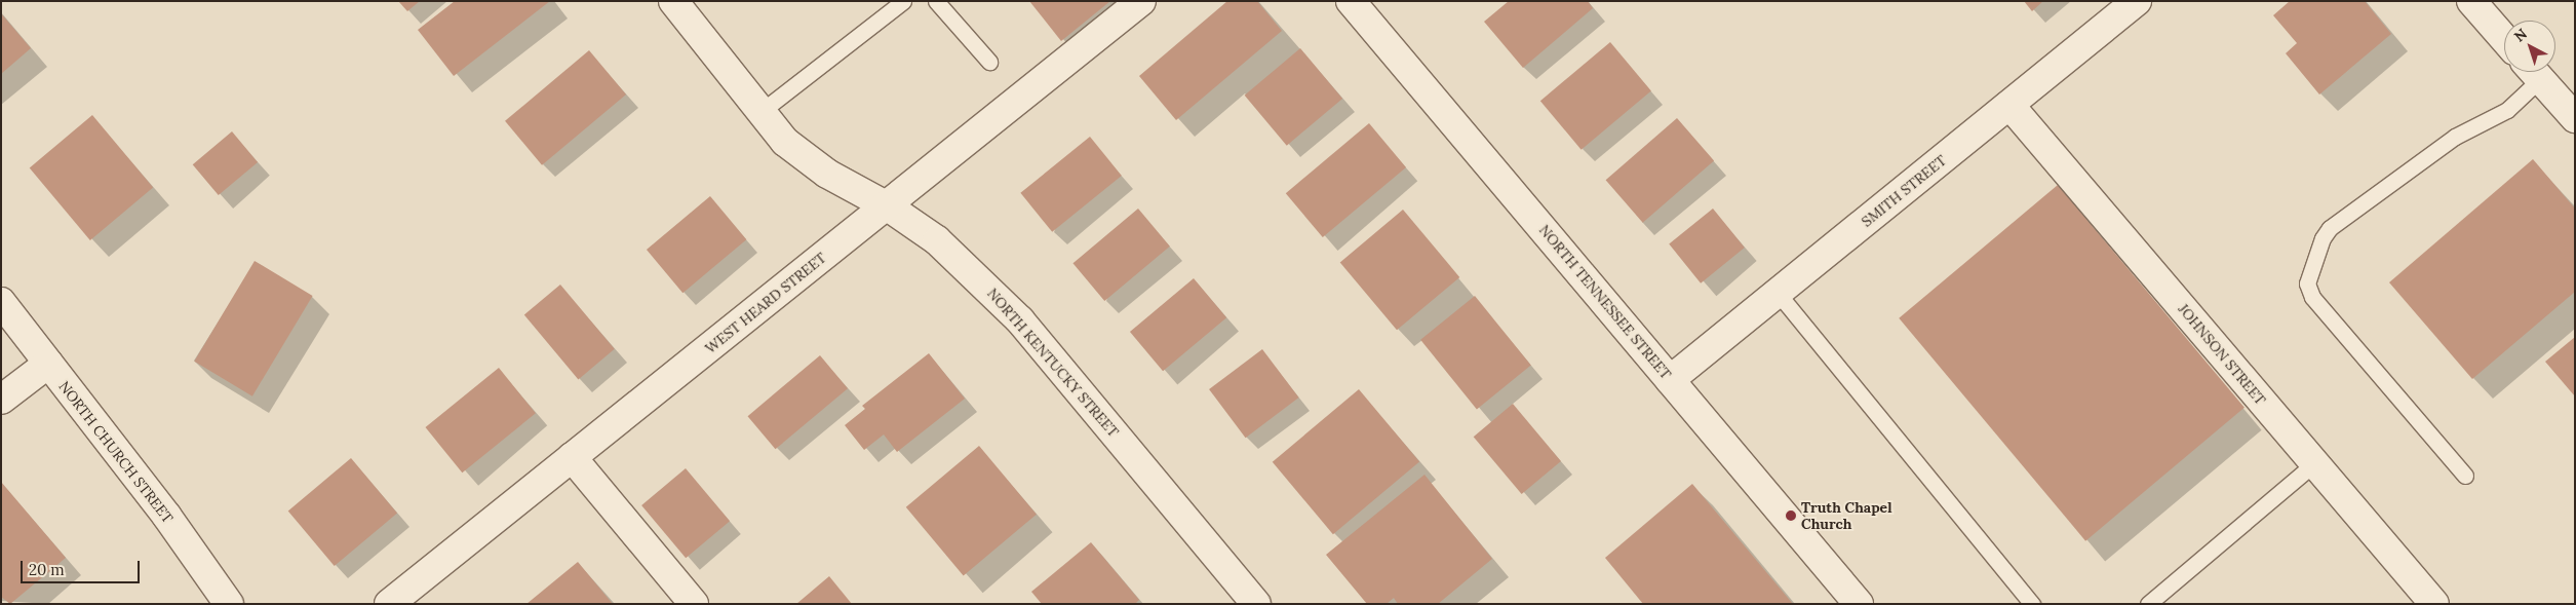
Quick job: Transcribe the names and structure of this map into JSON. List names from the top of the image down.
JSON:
{
  "streets": {
    "street": [
      "SMITH STREET",
      "NORTH TENNESSEE STREET",
      "WEST HEARD STREET",
      "JOHNSON STREET",
      "NORTH KENTUCKY STREET",
      "NORTH CHURCH STREET"
    ]
  },
  "crossings": [
    ["SMITH STREET", "NORTH TENNESSEE STREET"],
    ["SMITH STREET", "JOHNSON STREET"],
    ["WEST HEARD STREET", "NORTH KENTUCKY STREET"]
  ],
  "places": ["Truth Chapel Church"],
  "scale_bar": "20 m",
  "north": "top left"
}
